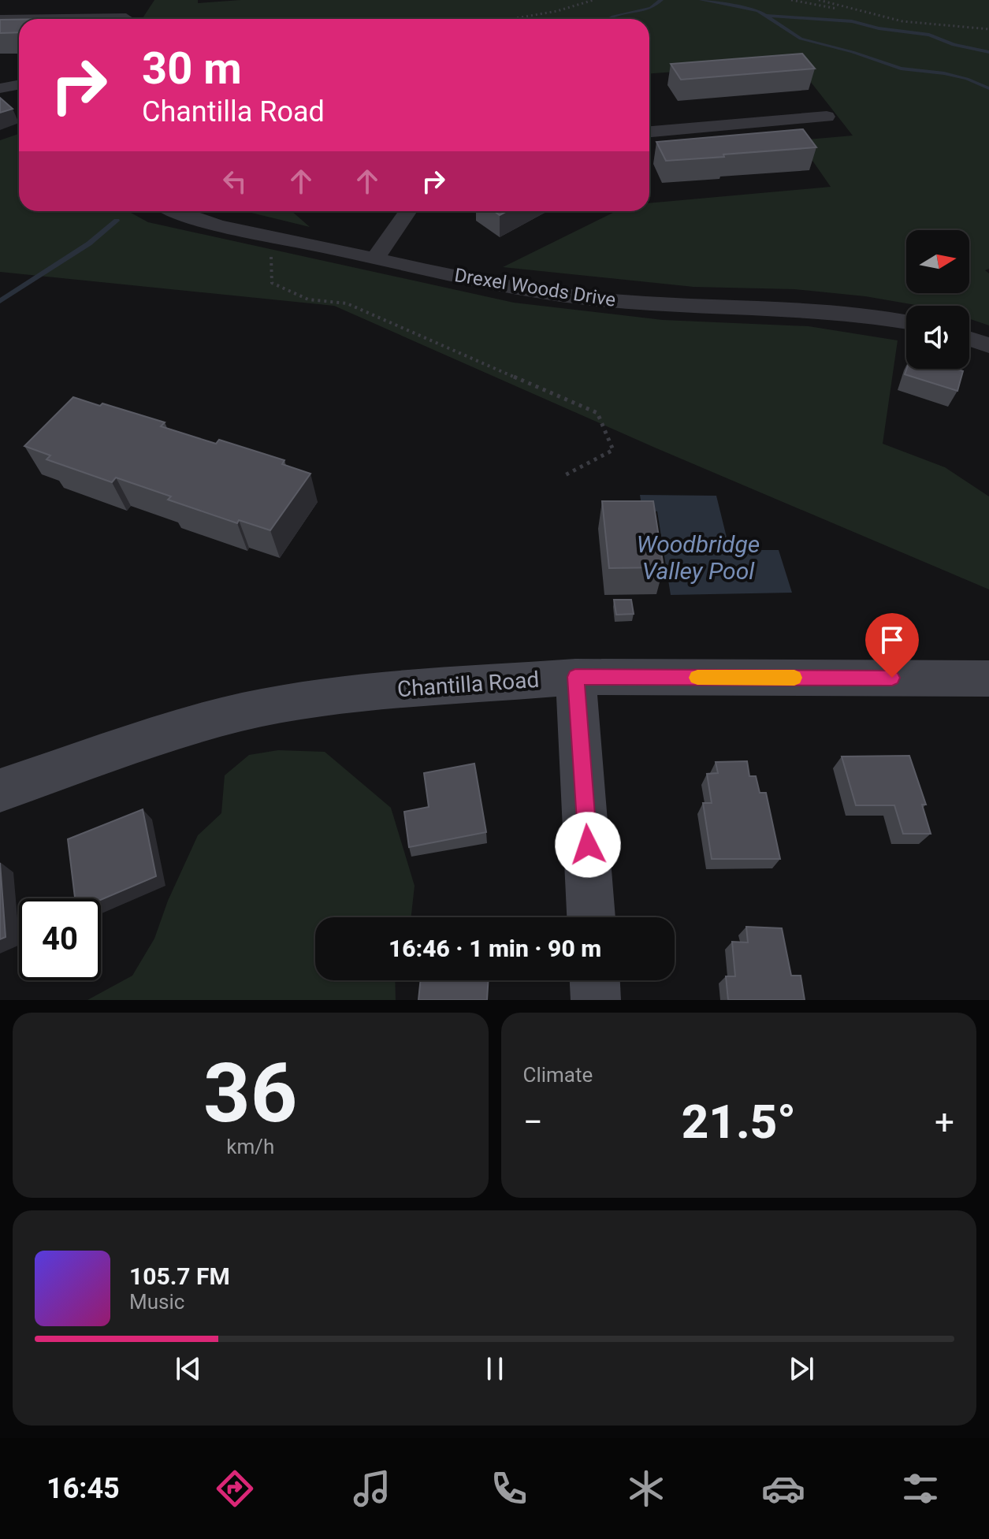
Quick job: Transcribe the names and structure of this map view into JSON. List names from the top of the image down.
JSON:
{
  "streets": {
    "street": ["Drexel Woods Drive", "Chantilla Road"]
  },
  "water": ["Woodbridge Valley Pool"],
  "north": "right",
  "page": {
    "turn": ["30 m", "Chantilla Road"],
    "limit": "40",
    "trip": "16:46 · 1 min · 90 m",
    "tile": [
      ["36", "km/h"],
      "Climate"
    ],
    "heat": ["−", "21.5°", "+"],
    "song": ["105.7 FM", "Music"],
    "tabs": "16:45"
  }
}
